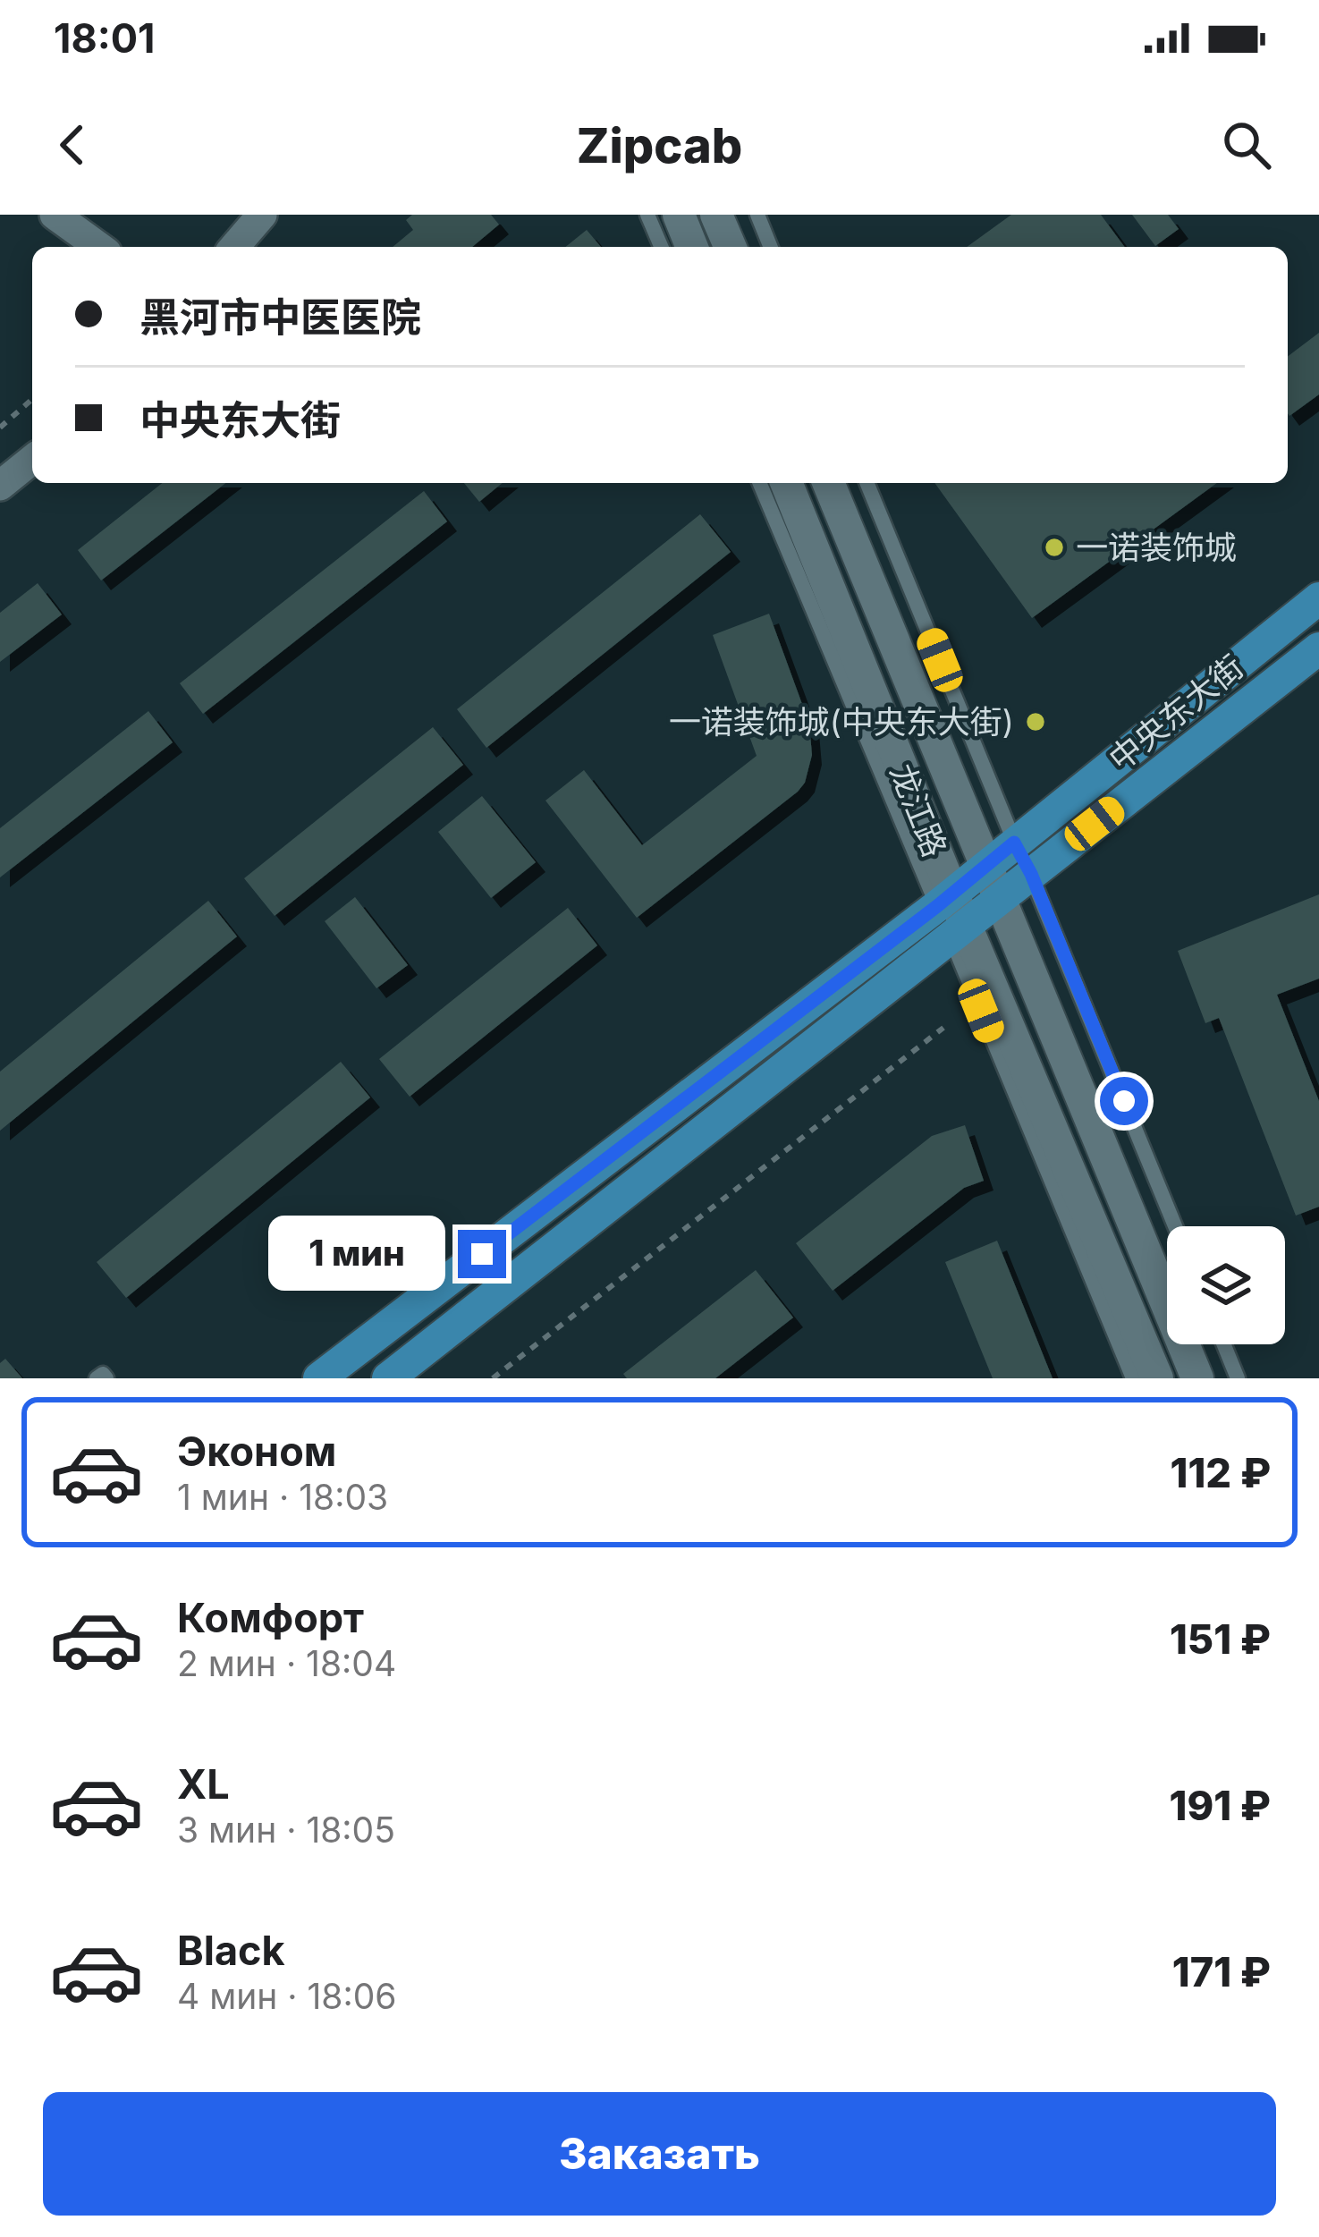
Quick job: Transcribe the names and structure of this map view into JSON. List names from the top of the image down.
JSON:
{
  "streets": {
    "main road": ["中央东大街"],
    "street": ["龙江路"]
  },
  "crossings": [
    ["中央东大街", "龙江路"]
  ],
  "places": ["一诺装饰城", "一诺装饰城(中央东大街)"],
  "page": {
    "status": "18:01",
    "header": "Zipcab",
    "banner": ["黑河市中医医院", "中央东大街"],
    "bubble": "1 мин",
    "list": [
      {
        "name": "Эконом",
        "note": "1 мин · 18:03",
        "value": "112 ₽"
      },
      {
        "name": "Комфорт",
        "note": "2 мин · 18:04",
        "value": "151 ₽"
      },
      {
        "name": "XL",
        "note": "3 мин · 18:05",
        "value": "191 ₽"
      },
      {
        "name": "Black",
        "note": "4 мин · 18:06",
        "value": "171 ₽"
      }
    ],
    "buttons": "Заказать"
  }
}
